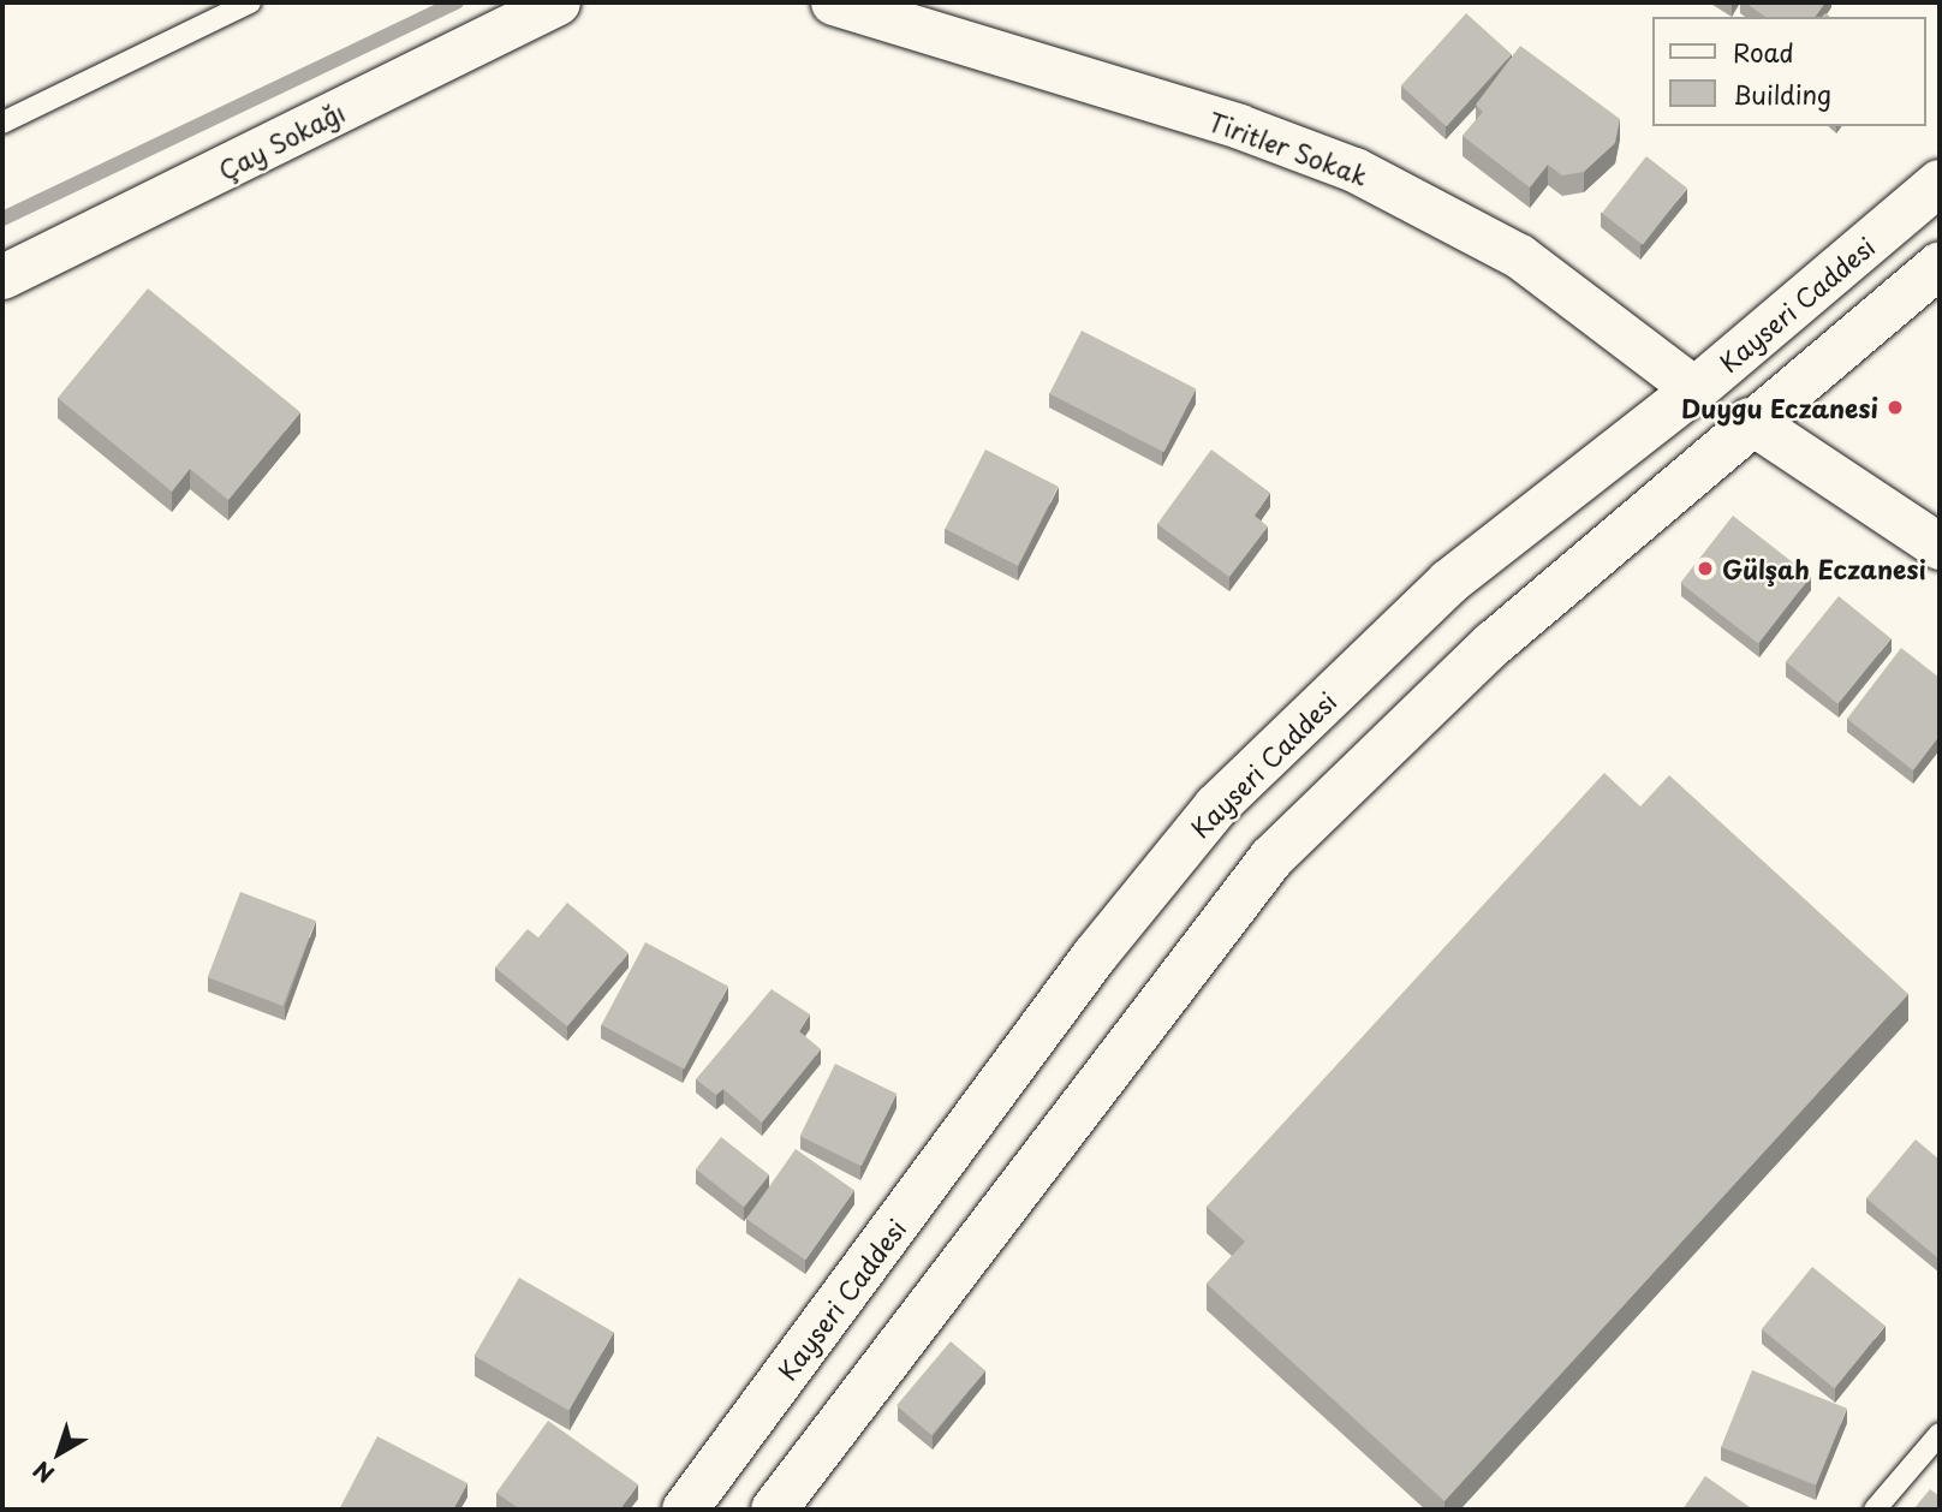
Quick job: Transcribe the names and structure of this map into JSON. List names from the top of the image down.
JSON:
{
  "streets": {
    "main road": ["Kayseri Caddesi"],
    "street": ["Çay Sokağı", "Tiritler Sokak"]
  },
  "crossings": [
    ["Tiritler Sokak", "Kayseri Caddesi"]
  ],
  "places": ["Duygu Eczanesi", "Gülşah Eczanesi"],
  "legend": ["Road", "Building"],
  "north": "bottom left"
}
